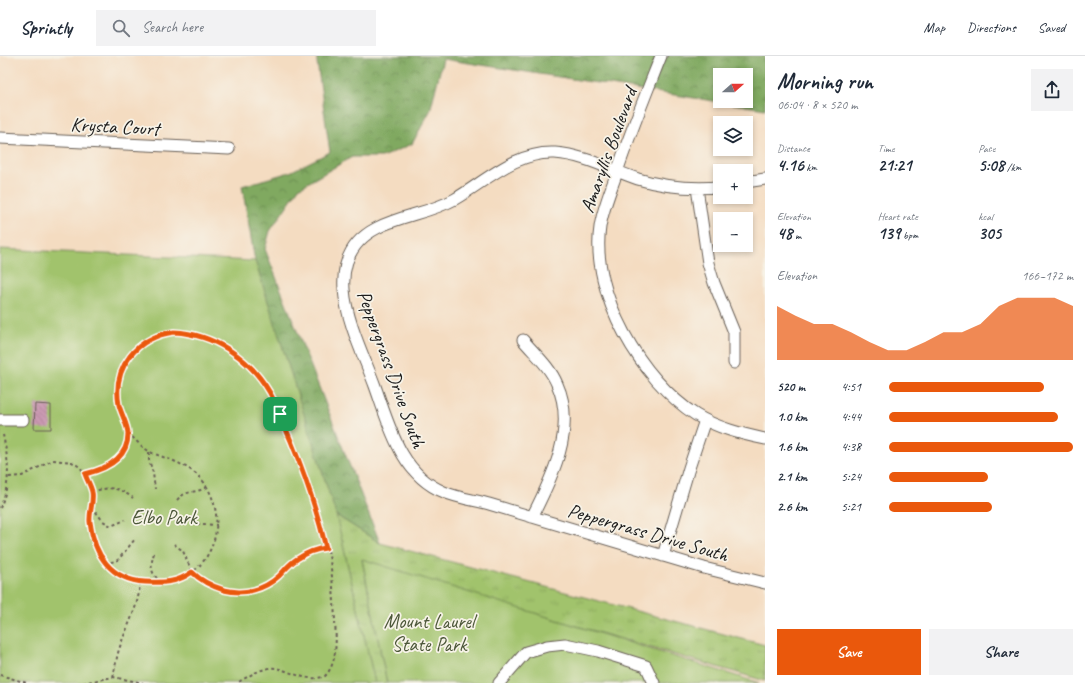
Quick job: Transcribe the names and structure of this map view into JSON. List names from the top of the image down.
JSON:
{
  "streets": {
    "street": ["Krysta Court", "Amaryllis Boulevard", "Peppergrass Drive South"]
  },
  "crossings": [
    ["Amaryllis Boulevard", "Peppergrass Drive South"]
  ],
  "parks": ["Elbo Park", "Mount Laurel State Park"],
  "north": "right",
  "page": {
    "header": "Sprintly",
    "search": "Search here",
    "nav": ["Map", "Directions", "Saved"],
    "heading": ["Morning run", "06:04 · 8 × 520 m"],
    "map_buttons": ["+", "−"],
    "stats": [
      ["Distance", "4.16 km"],
      ["Time", "21:21"],
      ["Pace", "5:08 /km"],
      ["Elevation", "48 m"],
      ["Heart rate", "139 bpm"],
      ["kcal", "305"]
    ],
    "chart": ["Elevation", "166–172 m"],
    "list": [
      {
        "name": "520 m",
        "note": "4:51"
      },
      {
        "name": "1.0 km",
        "note": "4:44"
      },
      {
        "name": "1.6 km",
        "note": "4:38"
      },
      {
        "name": "2.1 km",
        "note": "5:24"
      },
      {
        "name": "2.6 km",
        "note": "5:21"
      }
    ],
    "buttons": ["Save", "Share"]
  }
}
